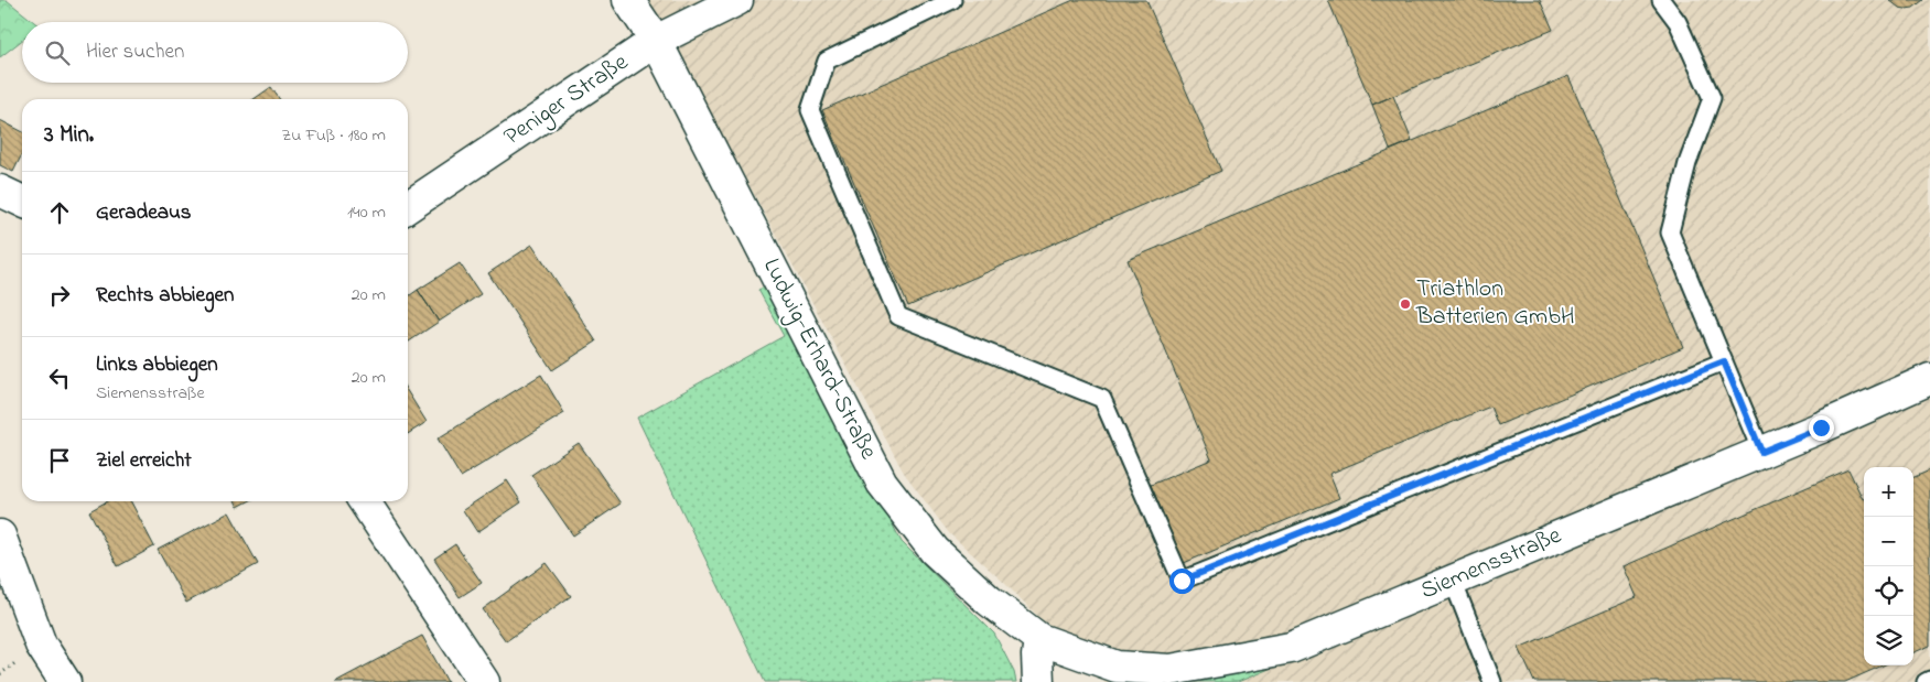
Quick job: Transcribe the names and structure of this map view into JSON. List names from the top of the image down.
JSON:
{
  "streets": {
    "street": ["Peniger Straße", "Ludwig-Erhard-Straße", "Siemensstraße"]
  },
  "crossings": [
    ["Peniger Straße", "Ludwig-Erhard-Straße"],
    ["Ludwig-Erhard-Straße", "Siemensstraße"]
  ],
  "places": ["Triathlon Batterien GmbH"],
  "page": {
    "search": "Hier suchen",
    "heading": ["3 Min.", "Zu Fuß · 180 m"],
    "list": [
      ["Geradeaus", "140 m"],
      ["Rechts abbiegen", "20 m"],
      ["Links abbiegen", "Siemensstraße", "20 m"],
      "Ziel erreicht"
    ],
    "map_buttons": ["+", "−"]
  }
}
